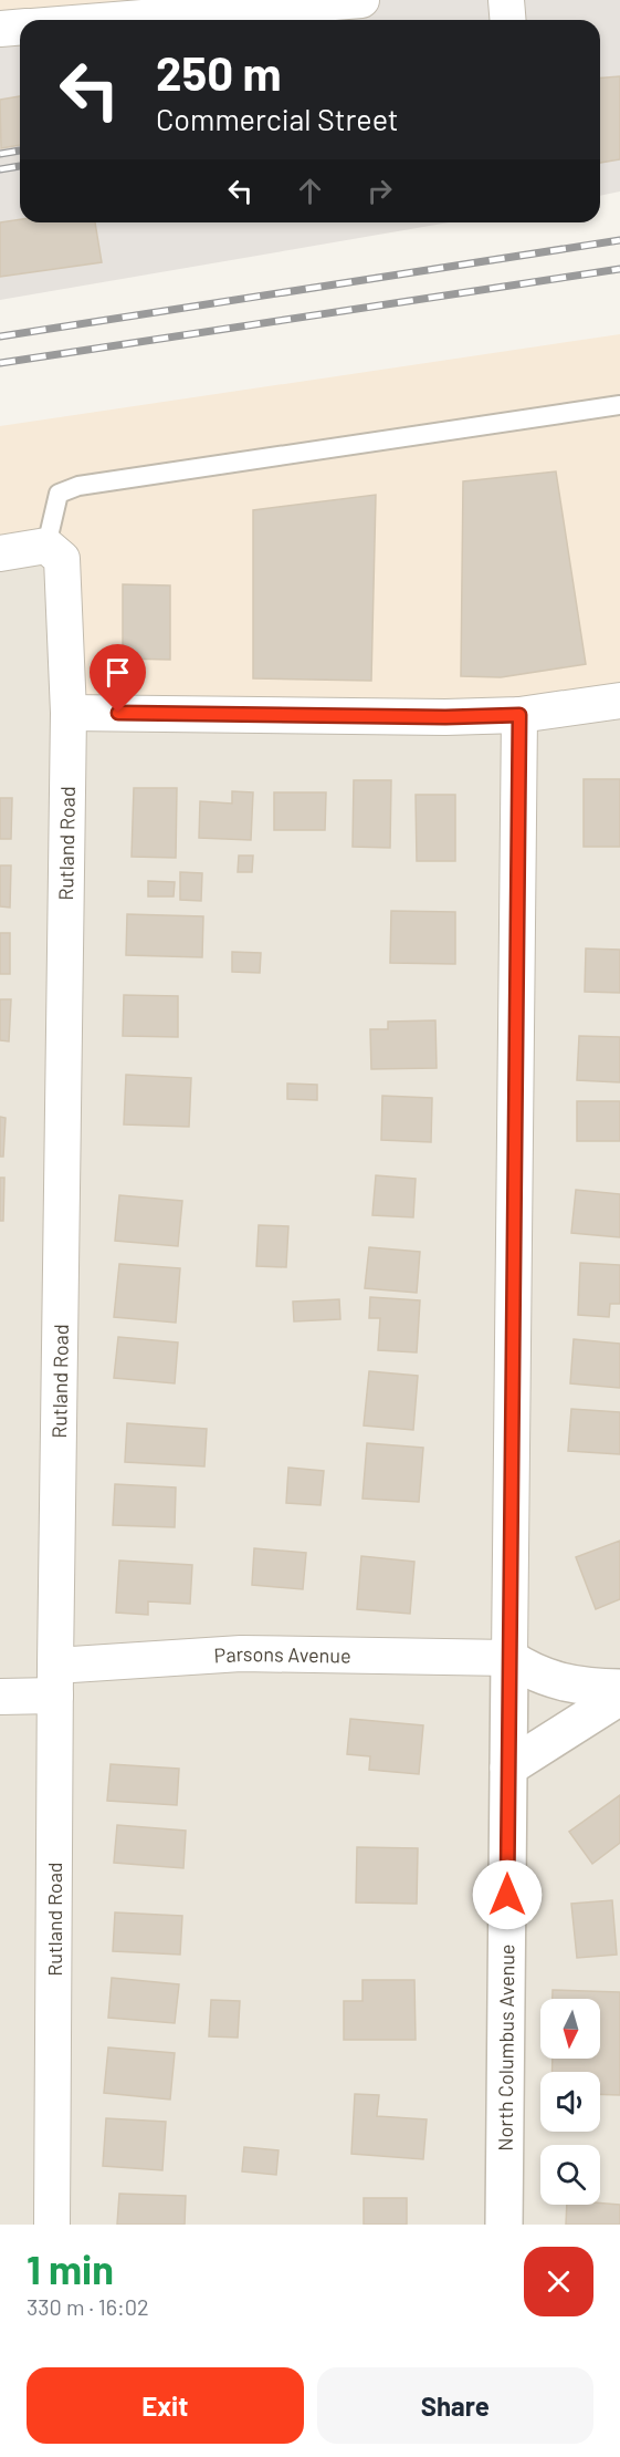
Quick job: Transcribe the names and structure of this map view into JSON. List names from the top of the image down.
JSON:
{
  "streets": {
    "street": ["Rutland Road", "Parsons Avenue", "North Columbus Avenue"]
  },
  "crossings": [
    ["Rutland Road", "Parsons Avenue"],
    ["Parsons Avenue", "North Columbus Avenue"]
  ],
  "north": "bottom",
  "page": {
    "turn": ["250 m", "Commercial Street"],
    "heading": ["1 min", "330 m · 16:02"],
    "buttons": ["Exit", "Share"]
  }
}
